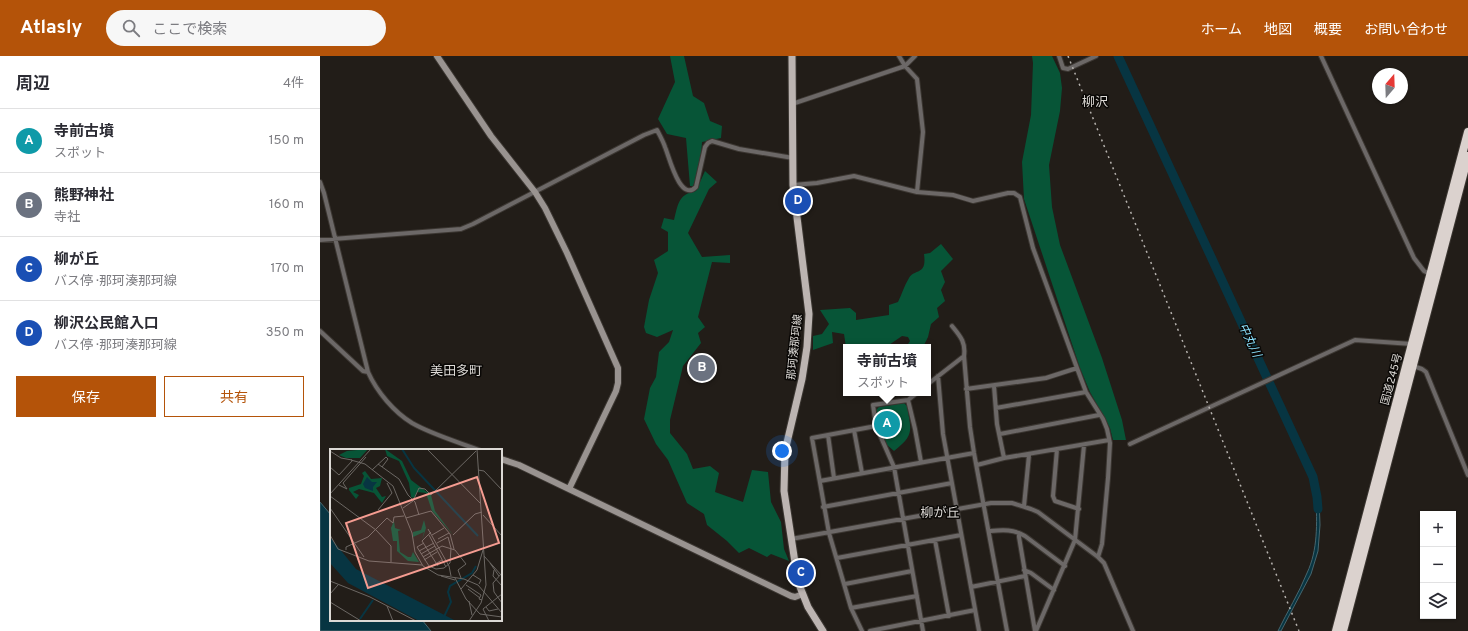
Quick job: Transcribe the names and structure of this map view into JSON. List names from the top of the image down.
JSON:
{
  "streets": {
    "highway": ["国道245号"],
    "main road": ["那珂湊那珂線"]
  },
  "districts": ["柳沢", "美田多町", "柳が丘"],
  "water": ["中丸川"],
  "north": "top",
  "page": {
    "header": "Atlasly",
    "search": "ここで検索",
    "nav": [
      "ホーム",
      "地図",
      "概要",
      "お問い合わせ"
    ],
    "heading": ["周辺", "4件"],
    "list": [
      {
        "mark": "A",
        "name": "寺前古墳",
        "note": "スポット",
        "value": "150 m"
      },
      {
        "mark": "B",
        "name": "熊野神社",
        "note": "寺社",
        "value": "160 m"
      },
      {
        "mark": "C",
        "name": "柳が丘",
        "note": "バス停 · 那珂湊那珂線",
        "value": "170 m"
      },
      {
        "mark": "D",
        "name": "柳沢公民館入口",
        "note": "バス停 · 那珂湊那珂線",
        "value": "350 m"
      }
    ],
    "pins": [
      "D",
      "B",
      "A",
      "C"
    ],
    "popup": ["寺前古墳", "スポット"],
    "buttons": ["保存", "共有"],
    "map_buttons": ["+", "−"]
  }
}
